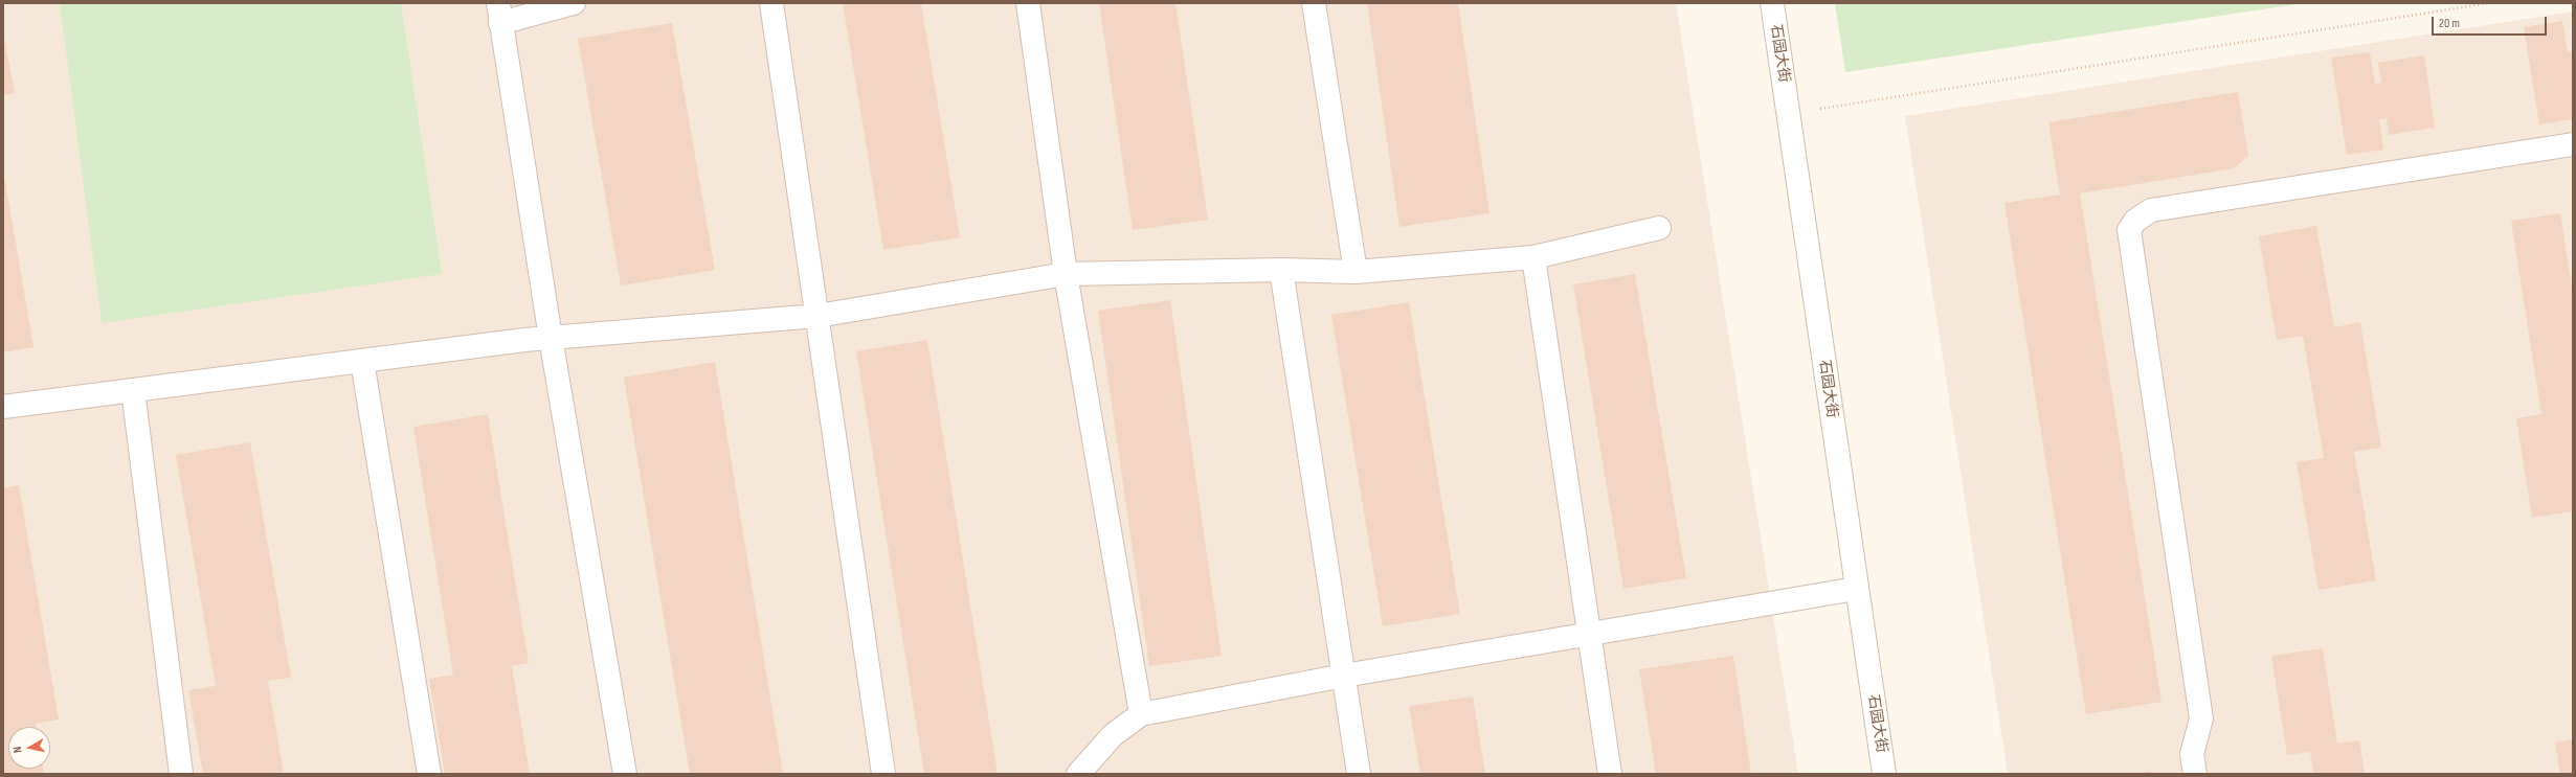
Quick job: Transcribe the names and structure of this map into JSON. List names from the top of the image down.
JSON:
{
  "streets": {
    "street": ["石园大街"]
  },
  "scale_bar": "20 m",
  "north": "left"
}
